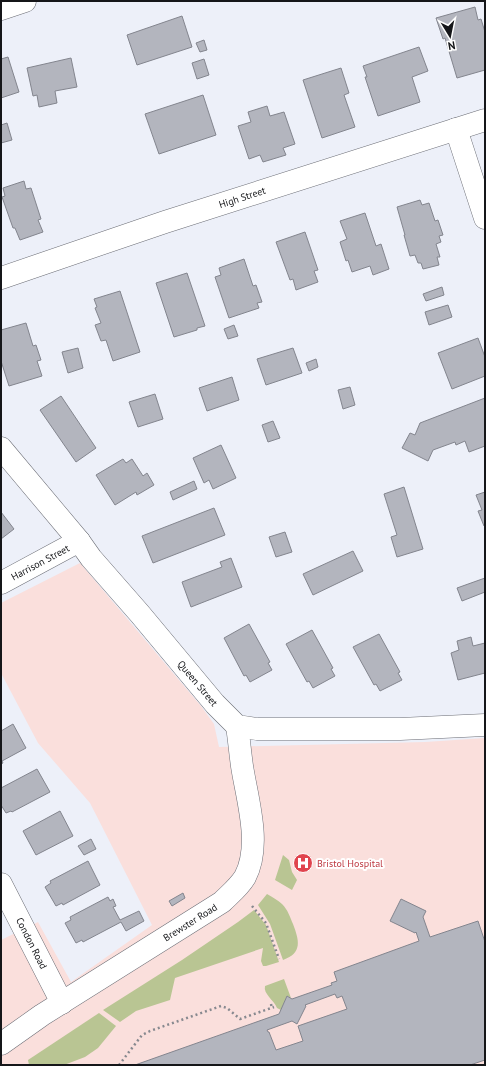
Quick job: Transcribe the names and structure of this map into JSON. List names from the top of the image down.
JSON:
{
  "streets": {
    "street": [
      "High Street",
      "Harrison Street",
      "Queen Street",
      "Brewster Road",
      "Condon Road"
    ]
  },
  "crossings": [
    ["Harrison Street", "Queen Street"],
    ["Queen Street", "Brewster Road"],
    ["Brewster Road", "Condon Road"]
  ],
  "places": {
    "hospital": ["Bristol Hospital"]
  },
  "north": "bottom"
}
